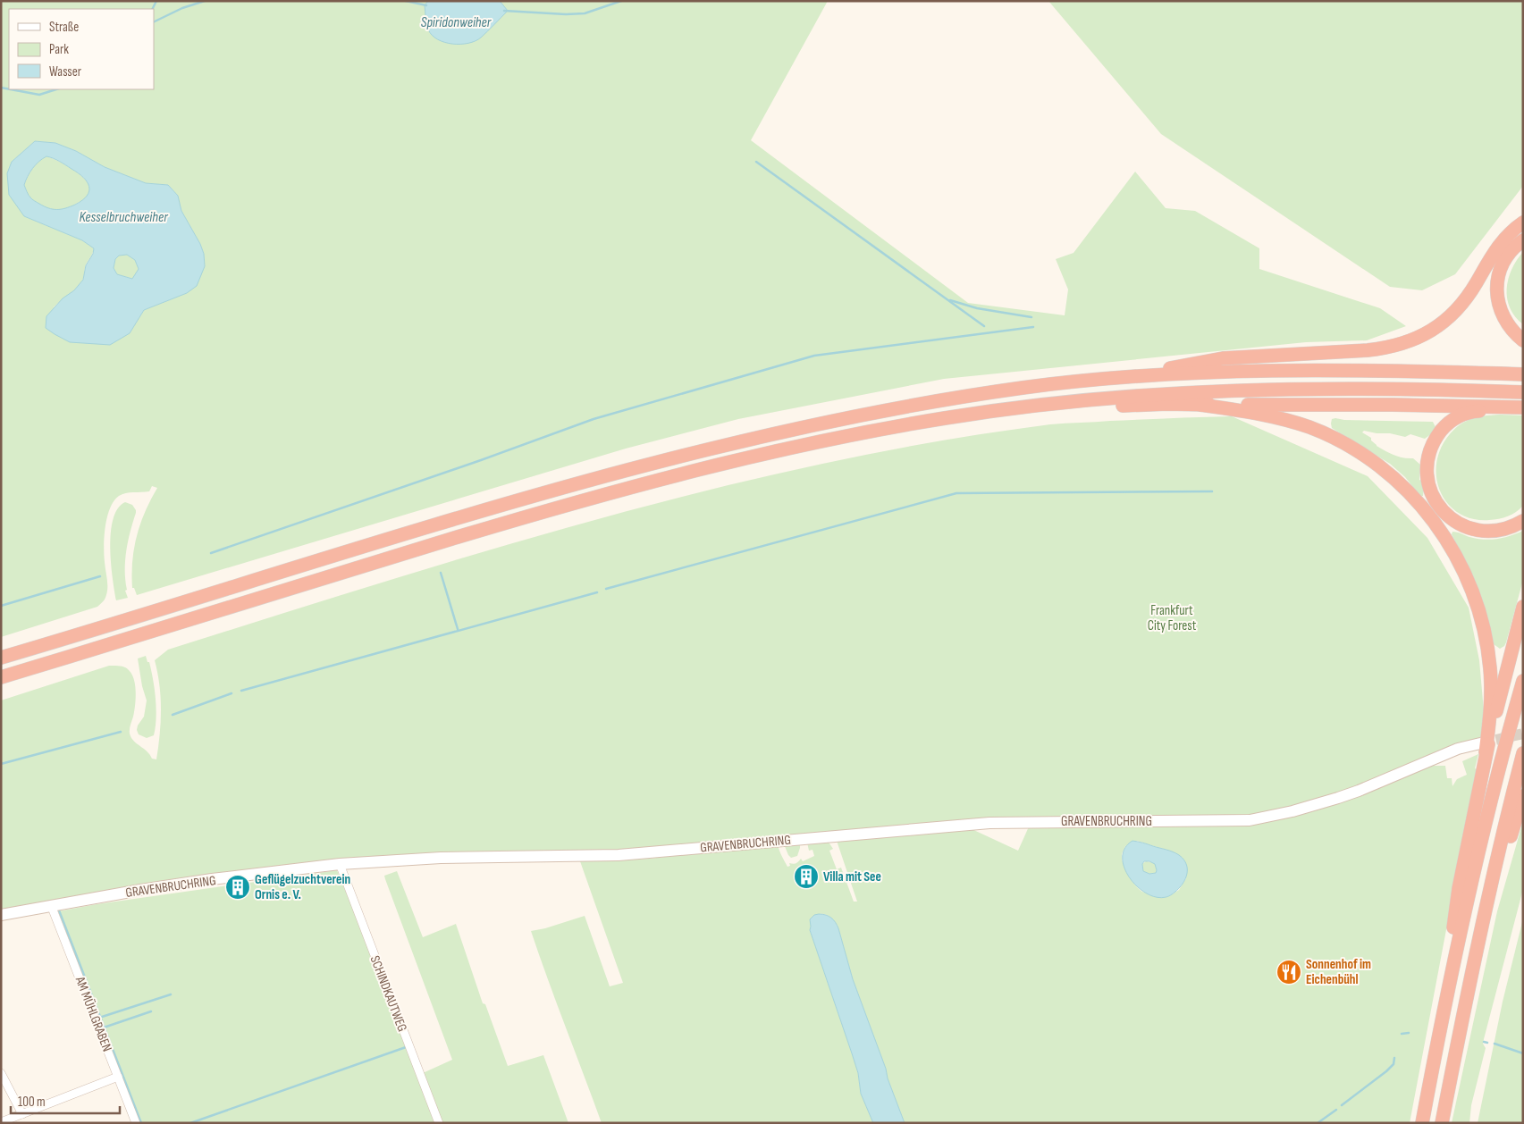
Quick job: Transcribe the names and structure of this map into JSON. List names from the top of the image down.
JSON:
{
  "streets": {
    "street": ["GRAVENBRUCHRING", "SCHINDKAUTWEG", "AM MÜHLGRABEN"]
  },
  "crossings": [
    ["GRAVENBRUCHRING", "SCHINDKAUTWEG"],
    ["GRAVENBRUCHRING", "AM MÜHLGRABEN"]
  ],
  "water": ["Spiridonweiher", "Kesselbruchweiher"],
  "parks": ["Frankfurt City Forest"],
  "places": {
    "building": ["Villa mit See", "Geflügelzuchtverein Ornis e. V."],
    "restaurant": ["Sonnenhof im Eichenbühl"]
  },
  "legend": ["Straße", "Park", "Wasser"],
  "scale_bar": "100 m"
}
